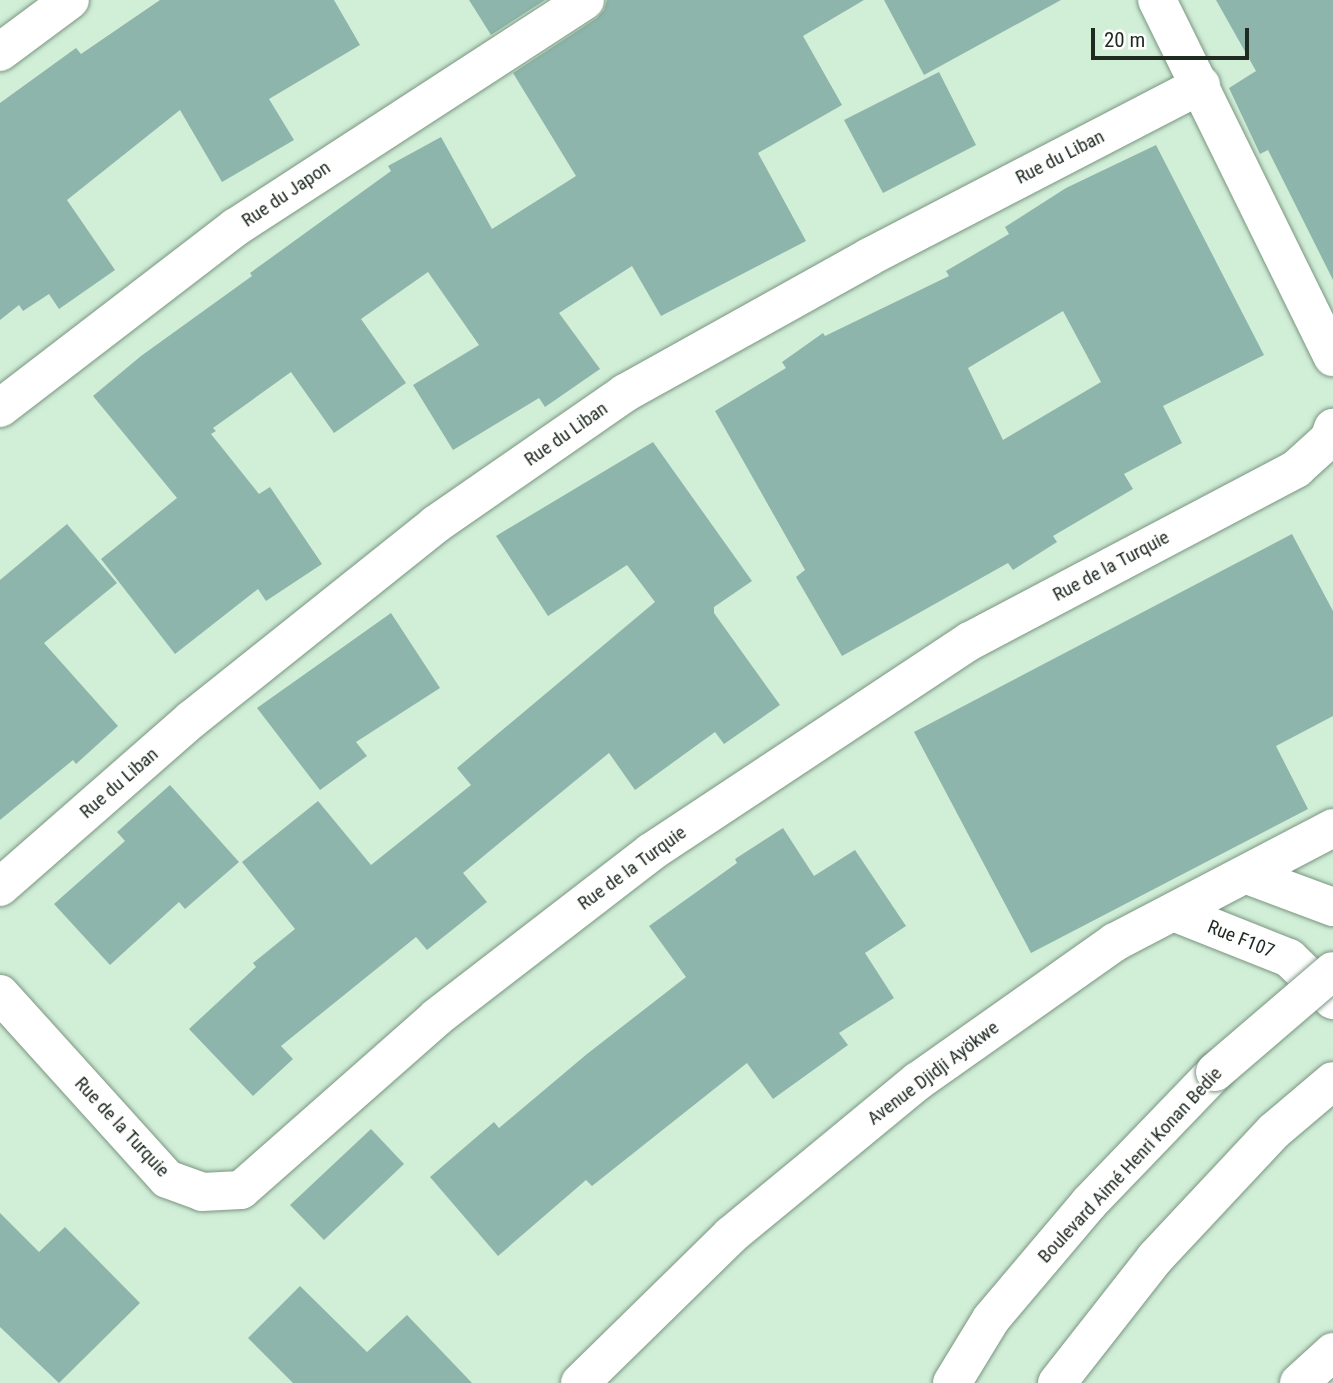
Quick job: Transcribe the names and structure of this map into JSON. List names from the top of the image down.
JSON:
{
  "streets": {
    "main road": [
      "Rue du Liban",
      "Rue du Japon",
      "Rue de la Turquie",
      "Rue F107",
      "Avenue Djidji Ayökwe",
      "Boulevard Aimé Henri Konan Bedie"
    ]
  },
  "crossings": [
    ["Rue F107", "Avenue Djidji Ayökwe"]
  ],
  "scale_bar": "20 m"
}
